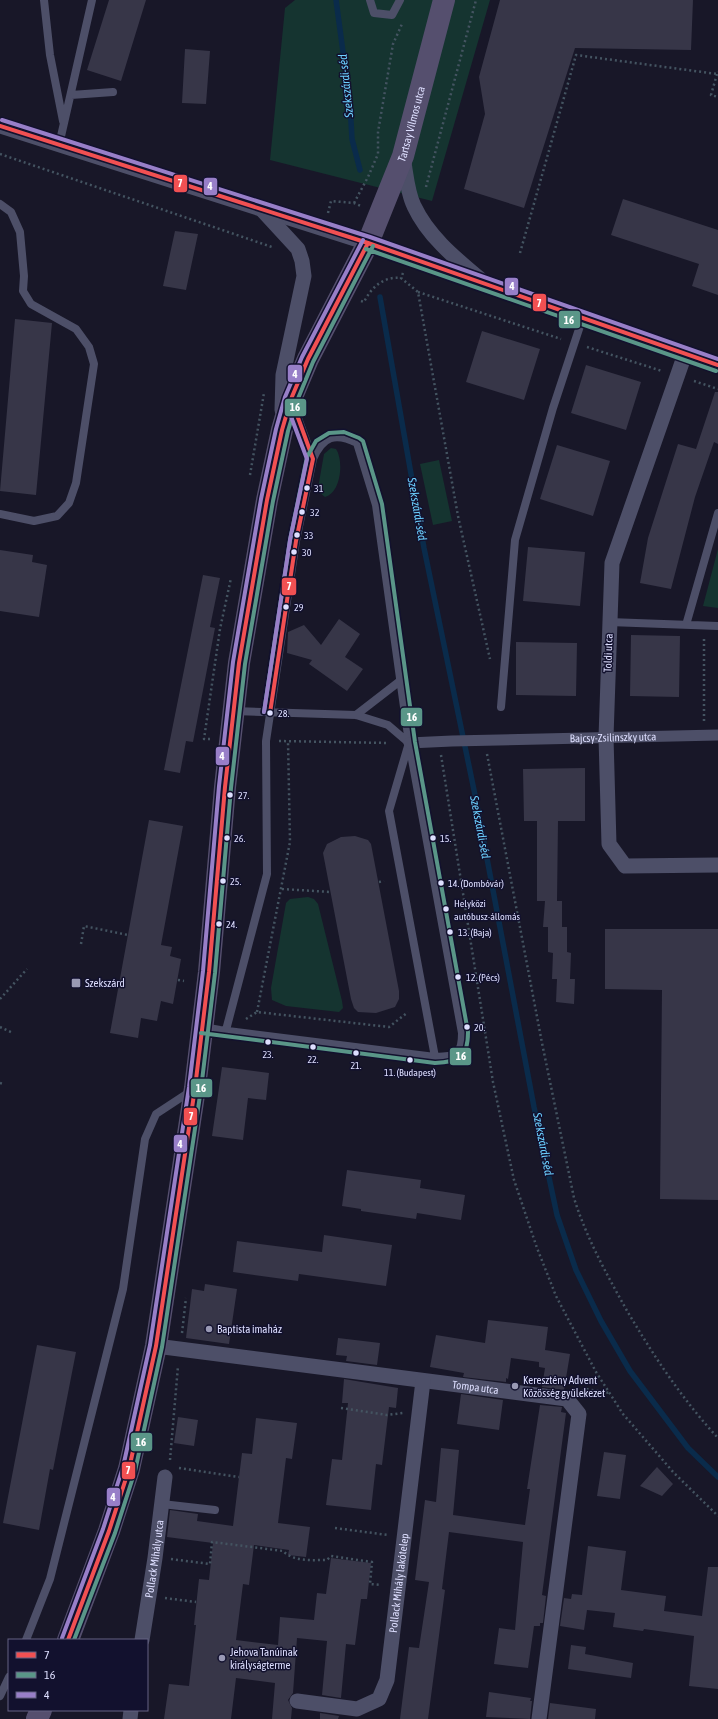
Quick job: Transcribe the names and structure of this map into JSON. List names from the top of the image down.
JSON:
{
  "streets": {
    "main road": ["Tartsay Vilmos utca"],
    "street": [
      "Toldi utca",
      "Bajcsy-Zsilinszky utca",
      "Tompa utca",
      "Pollack Mihály utca",
      "Pollack Mihály lakótelep"
    ]
  },
  "crossings": [
    ["Toldi utca", "Bajcsy-Zsilinszky utca"],
    ["Tompa utca", "Pollack Mihály lakótelep"]
  ],
  "water": ["Szekszárdi-séd"],
  "places": {
    "other": [
      "31",
      "32",
      "33",
      "30",
      "29",
      "28.",
      "27.",
      "26.",
      "15.",
      "25.",
      "14. (Dombóvár)",
      "Helyközi autóbusz-állomás",
      "24.",
      "13. (Baja)",
      "12. (Pécs)",
      "20.",
      "23.",
      "22.",
      "21.",
      "11. (Budapest)",
      "Baptista imaház",
      "Keresztény Advent Közösség gyülekezet",
      "Jehova Tanúinak királyságterme"
    ],
    "transit": ["Szekszárd"]
  },
  "lines": ["transit line 4", "transit line 7", "transit line 16"],
  "legend": ["7", "16", "4"]
}
